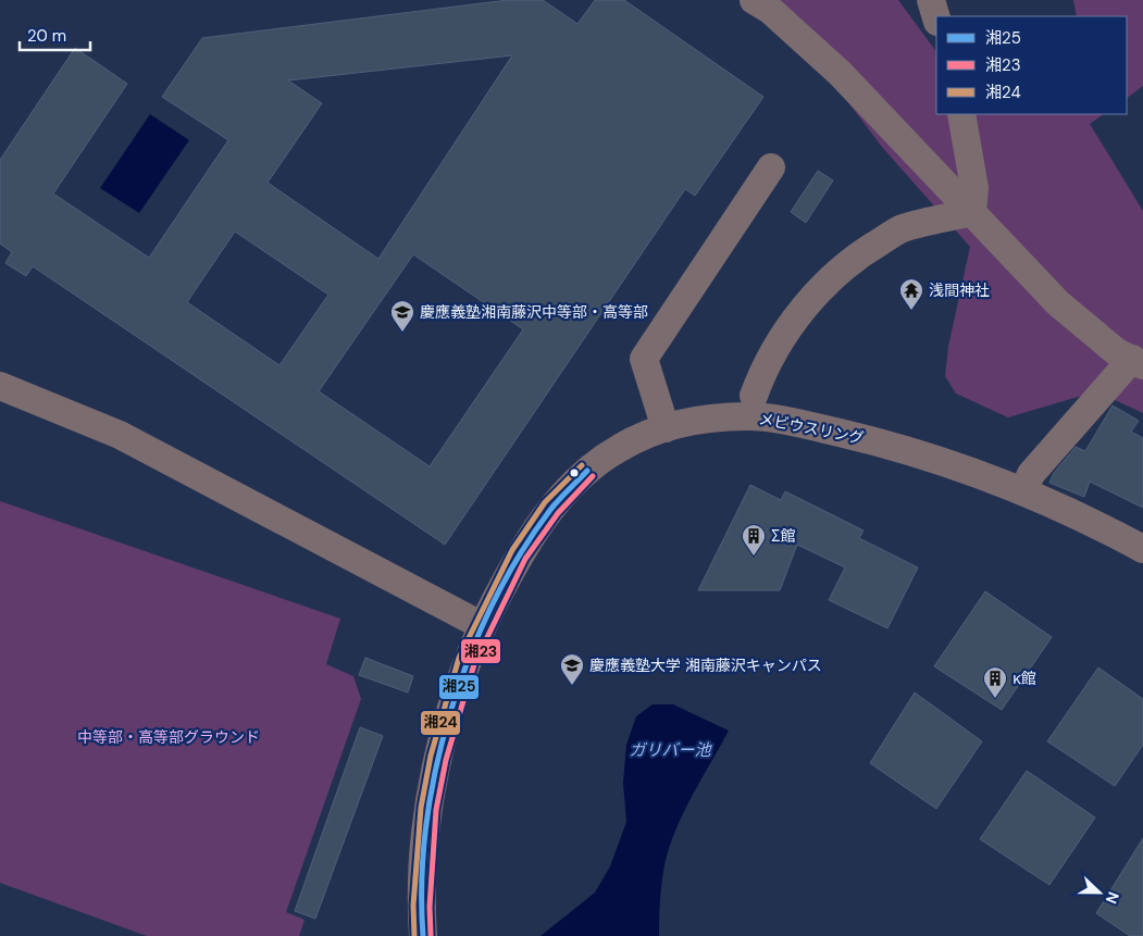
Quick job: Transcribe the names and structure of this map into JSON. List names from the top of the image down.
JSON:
{
  "streets": {
    "street": ["メビウスリング"]
  },
  "water": ["ガリバー池"],
  "parks": ["中等部・高等部グラウンド"],
  "places": {
    "temple": ["浅間神社"],
    "school or university": ["慶應義塾湘南藤沢中等部・高等部", "慶應義塾大学 湘南藤沢キャンパス"],
    "building": ["Σ館", "κ館"]
  },
  "lines": ["transit line 湘24", "transit line 湘25", "transit line 湘23"],
  "legend": ["湘25", "湘23", "湘24"],
  "scale_bar": "20 m",
  "north": "right"
}
